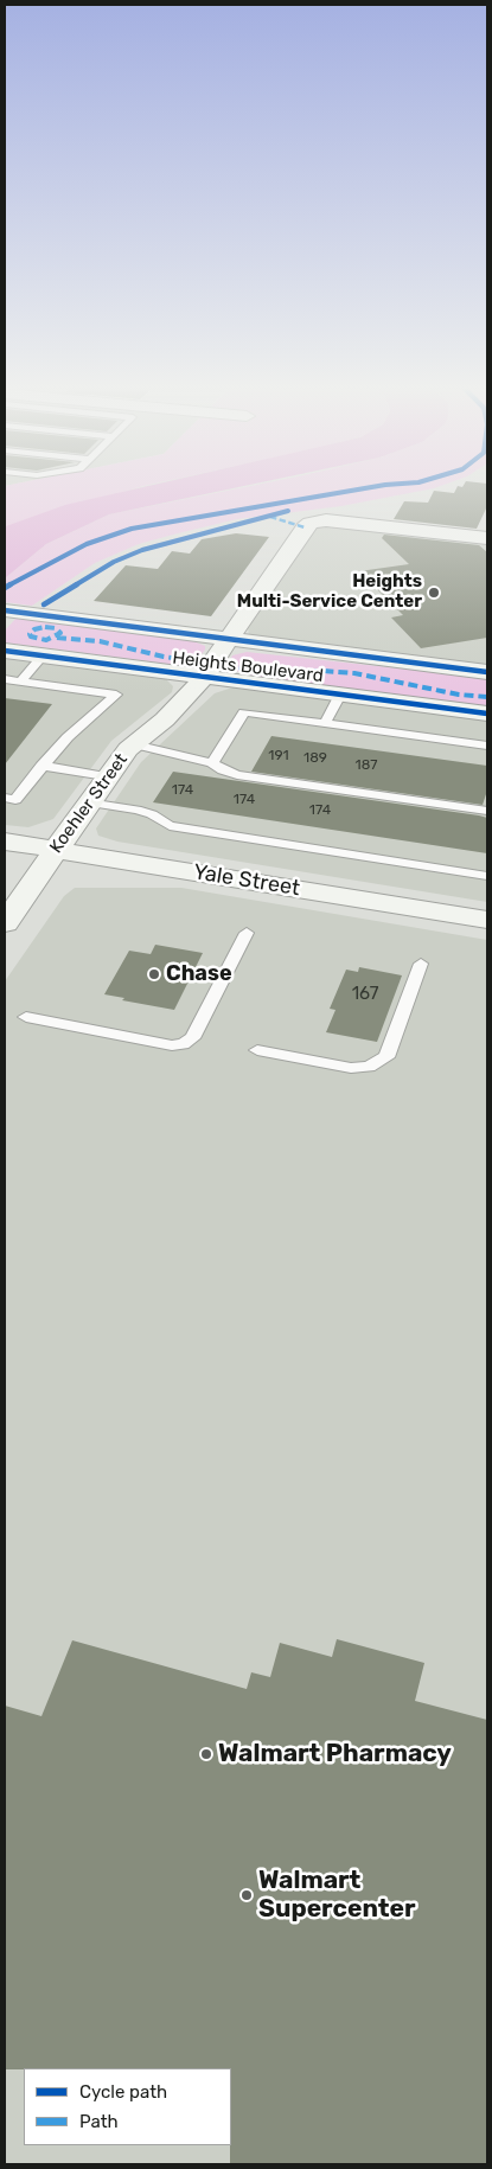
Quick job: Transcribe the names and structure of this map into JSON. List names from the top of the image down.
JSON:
{
  "streets": {
    "main road": ["Heights Boulevard", "Koehler Street", "Yale Street"]
  },
  "crossings": [
    ["Heights Boulevard", "Koehler Street"],
    ["Koehler Street", "Yale Street"]
  ],
  "places": [
    "Heights Multi-Service Center",
    "Chase",
    "Walmart Pharmacy",
    "Walmart Supercenter"
  ],
  "house_numbers": [
    "191",
    "189",
    "187",
    "174",
    "174",
    "174",
    "167"
  ],
  "legend": ["Cycle path", "Path"]
}
